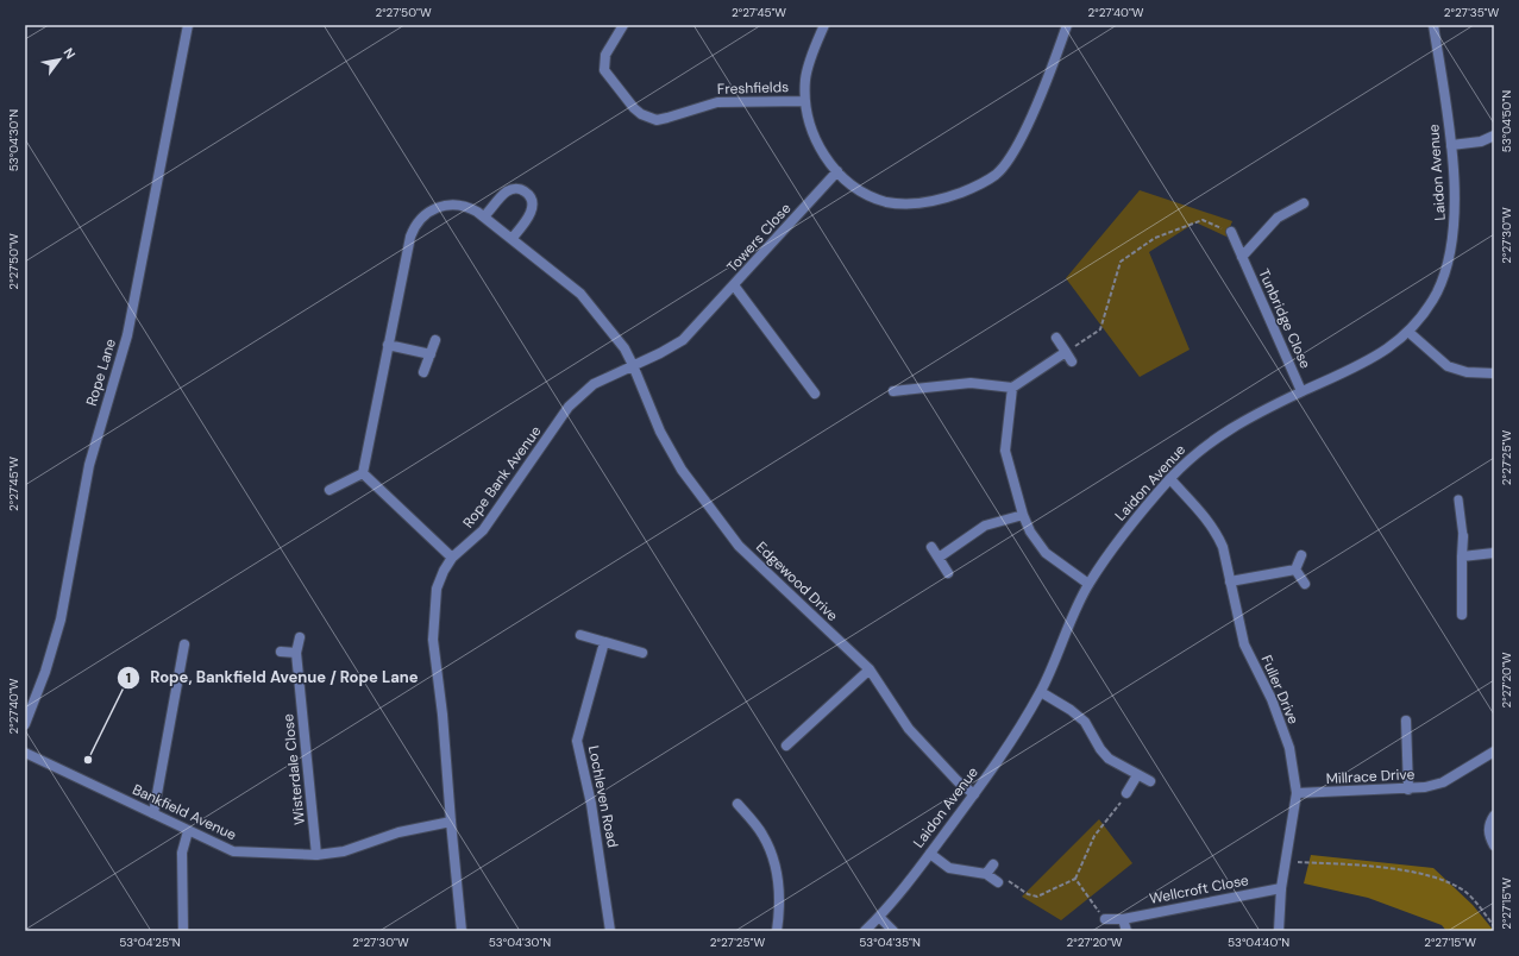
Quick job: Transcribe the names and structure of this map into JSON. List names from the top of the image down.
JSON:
{
  "streets": {
    "street": [
      "Freshfields",
      "Laidon Avenue",
      "Towers Close",
      "Tunbridge Close",
      "Rope Lane",
      "Rope Bank Avenue",
      "Edgewood Drive",
      "Fuller Drive",
      "Wisterdale Close",
      "Millrace Drive",
      "Lochleven Road",
      "Bankfield Avenue",
      "Wellcroft Close"
    ]
  },
  "crossings": [
    ["Laidon Avenue", "Tunbridge Close"],
    ["Laidon Avenue", "Edgewood Drive"],
    ["Laidon Avenue", "Fuller Drive"],
    ["Towers Close", "Rope Bank Avenue"],
    ["Rope Bank Avenue", "Edgewood Drive"],
    ["Rope Bank Avenue", "Bankfield Avenue"],
    ["Fuller Drive", "Millrace Drive"],
    ["Fuller Drive", "Wellcroft Close"],
    ["Wisterdale Close", "Bankfield Avenue"]
  ],
  "places": ["Rope, Bankfield Avenue / Rope Lane"],
  "north": "top right",
  "coordinates": [
    "2°27'50\"W",
    "2°27'45\"W",
    "2°27'40\"W",
    "2°27'35\"W",
    "53°04'50\"N",
    "53°04'30\"N",
    "2°27'30\"W",
    "2°27'25\"W",
    "2°27'20\"W",
    "2°27'15\"W",
    "53°04'25\"N",
    "53°04'35\"N",
    "53°04'40\"N"
  ]
}
